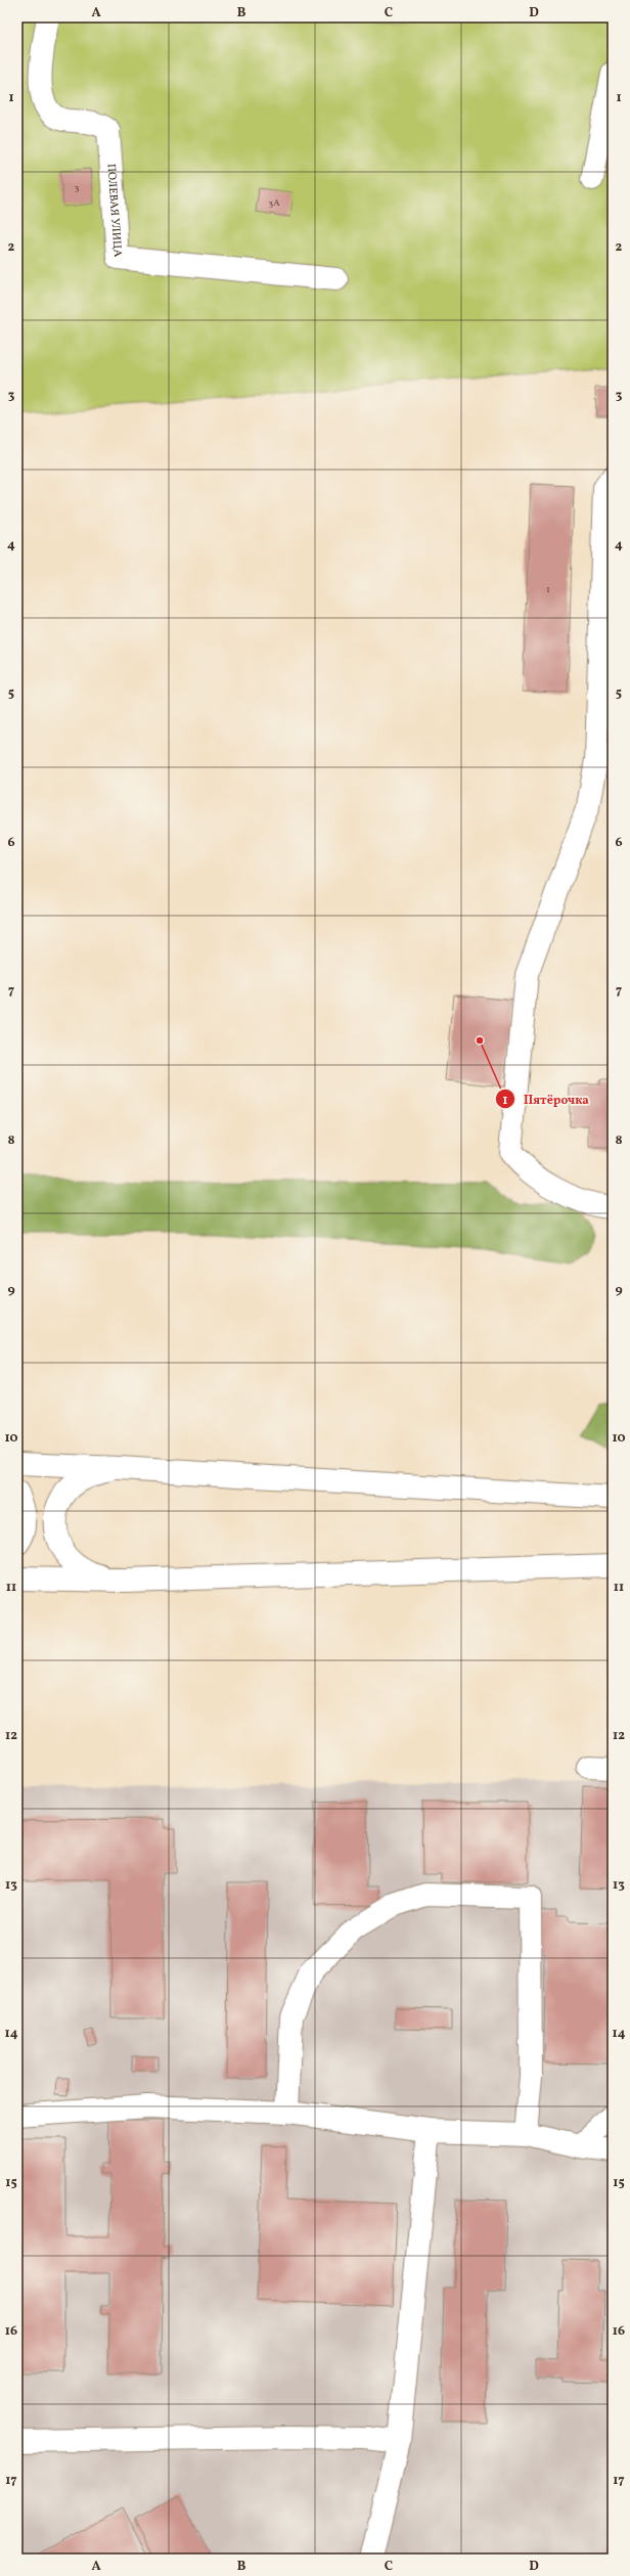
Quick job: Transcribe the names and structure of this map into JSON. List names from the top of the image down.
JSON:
{
  "streets": {
    "main road": ["ПОЛЕВАЯ УЛИЦА"]
  },
  "places": ["Пятёрочка"],
  "house_numbers": ["3", "3А", "1"],
  "grid": {
    "columns": [
      "A",
      "B",
      "C",
      "D"
    ],
    "rows": [
      "1",
      "2",
      "3",
      "4",
      "5",
      "6",
      "7",
      "8",
      "9",
      "10",
      "11",
      "12",
      "13",
      "14",
      "15",
      "16",
      "17"
    ]
  }
}
